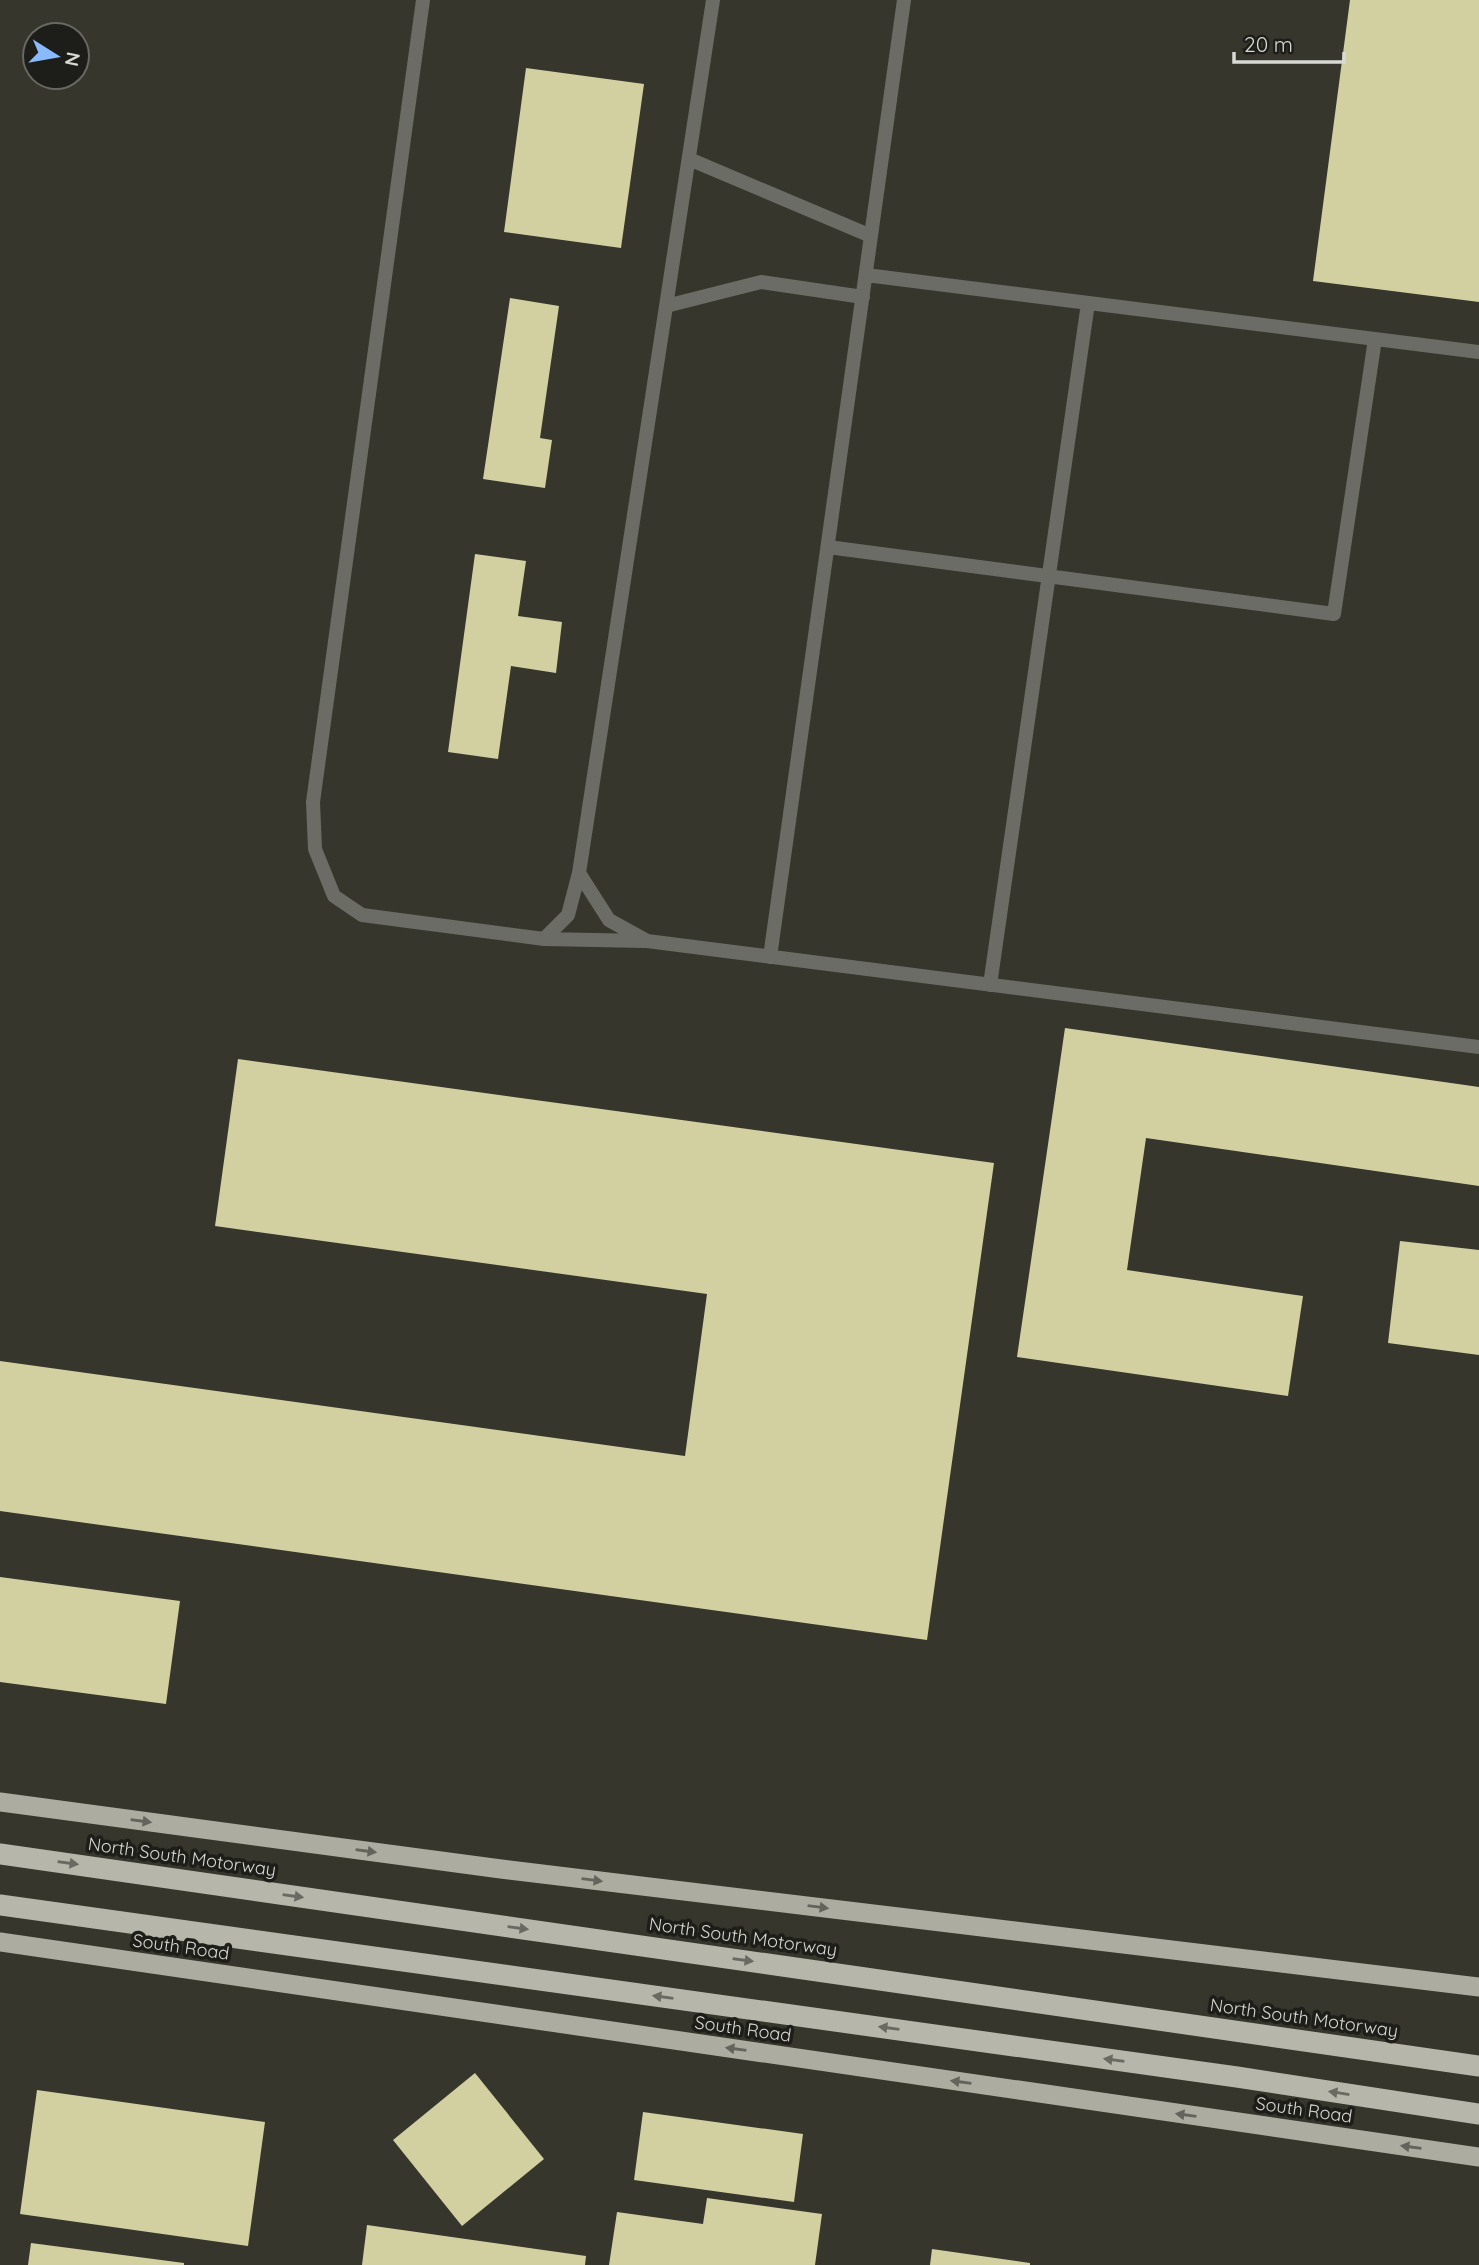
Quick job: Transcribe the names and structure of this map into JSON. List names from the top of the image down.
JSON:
{
  "streets": {
    "highway": ["North South Motorway", "South Road"]
  },
  "scale_bar": "20 m",
  "north": "right"
}
